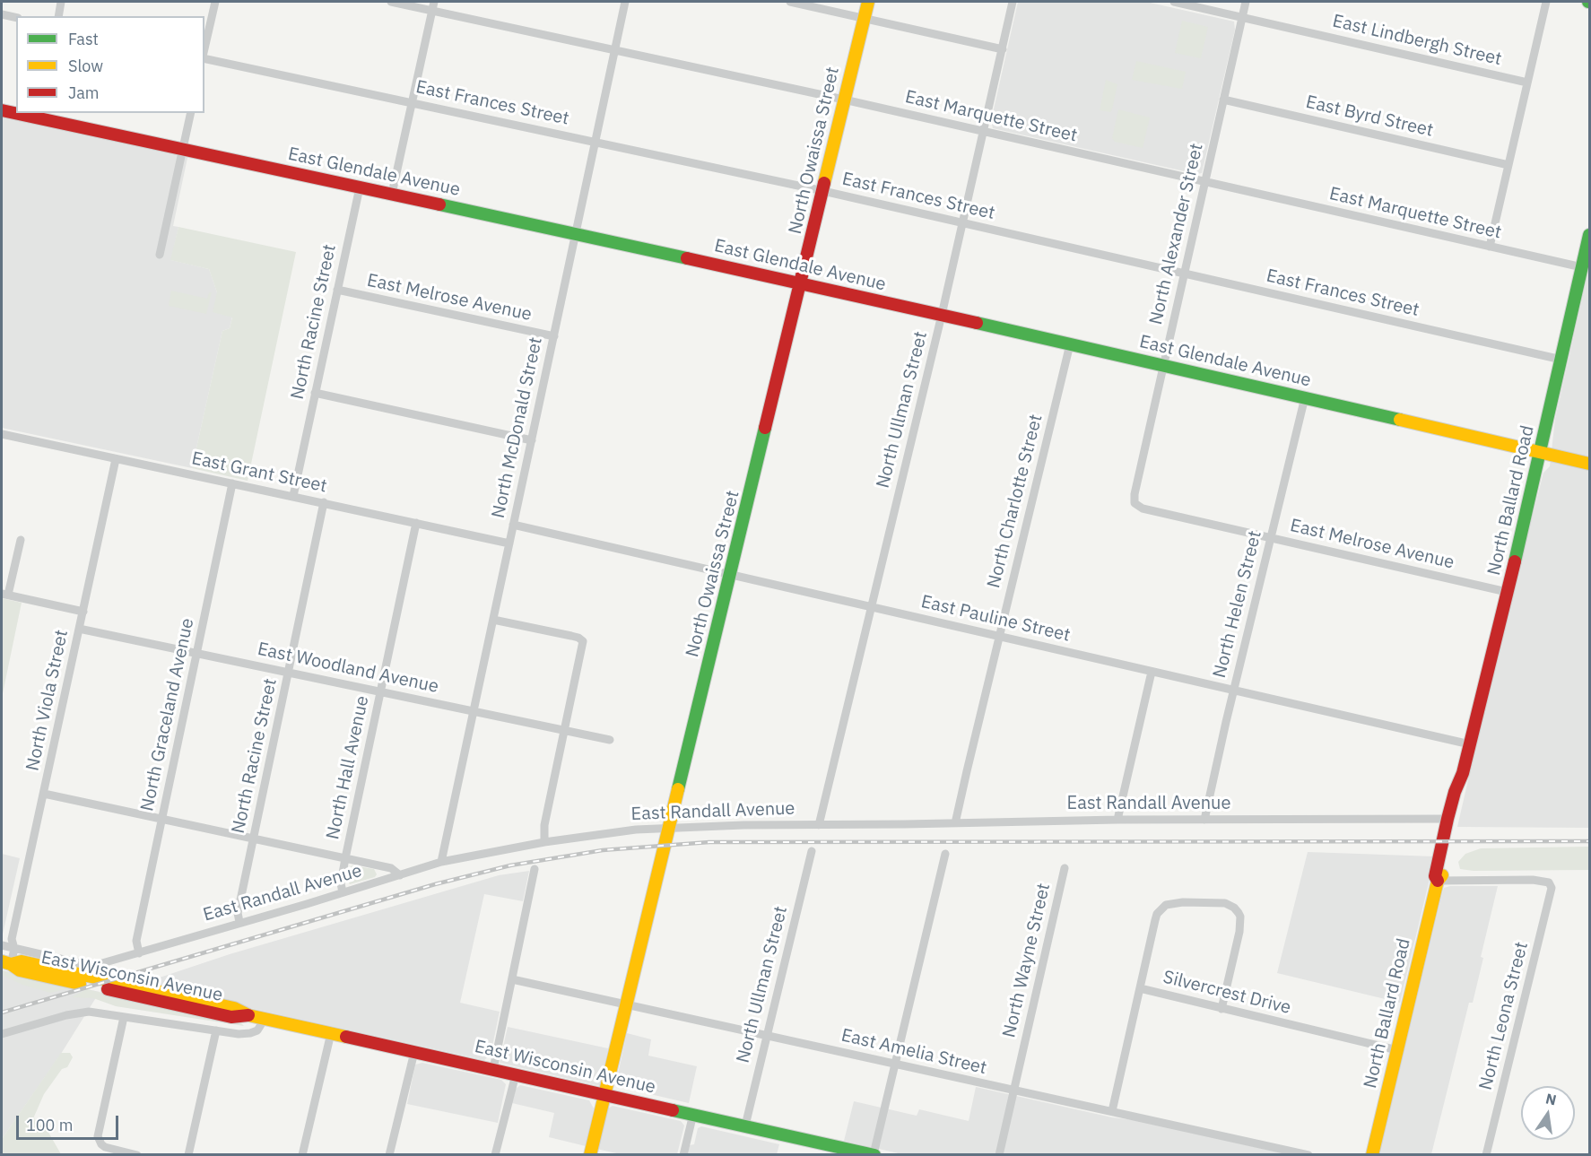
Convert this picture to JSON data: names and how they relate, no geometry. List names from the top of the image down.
{
  "streets": {
    "street": [
      "East Lindbergh Street",
      "East Frances Street",
      "East Marquette Street",
      "East Byrd Street",
      "North Owaissa Street",
      "East Glendale Avenue",
      "North Alexander Street",
      "East Melrose Avenue",
      "North Racine Street",
      "North Ullman Street",
      "North McDonald Street",
      "East Grant Street",
      "North Ballard Road",
      "North Charlotte Street",
      "North Helen Street",
      "East Pauline Street",
      "East Woodland Avenue",
      "North Viola Street",
      "North Graceland Avenue",
      "North Hall Avenue",
      "East Randall Avenue",
      "North Wayne Street",
      "East Wisconsin Avenue",
      "Silvercrest Drive",
      "North Leona Street",
      "East Amelia Street"
    ]
  },
  "crossings": [
    ["East Lindbergh Street", "North Alexander Street"],
    ["East Frances Street", "North Owaissa Street"],
    ["East Frances Street", "North Alexander Street"],
    ["East Frances Street", "North Ullman Street"],
    ["East Frances Street", "North McDonald Street"],
    ["East Frances Street", "North Ballard Road"],
    ["East Marquette Street", "North Owaissa Street"],
    ["East Marquette Street", "North Alexander Street"],
    ["East Marquette Street", "North Ullman Street"],
    ["East Marquette Street", "North McDonald Street"],
    ["East Marquette Street", "North Ballard Road"],
    ["East Byrd Street", "North Alexander Street"],
    ["North Owaissa Street", "East Glendale Avenue"],
    ["North Owaissa Street", "East Pauline Street"],
    ["North Owaissa Street", "East Randall Avenue"],
    ["North Owaissa Street", "East Wisconsin Avenue"],
    ["North Owaissa Street", "East Amelia Street"],
    ["East Glendale Avenue", "North Alexander Street"],
    ["East Glendale Avenue", "North Racine Street"],
    ["East Glendale Avenue", "North Ullman Street"],
    ["East Glendale Avenue", "North McDonald Street"],
    ["East Glendale Avenue", "North Ballard Road"],
    ["East Glendale Avenue", "North Charlotte Street"],
    ["East Glendale Avenue", "North Helen Street"],
    ["North Alexander Street", "East Melrose Avenue"],
    ["East Melrose Avenue", "North Racine Street"],
    ["East Melrose Avenue", "North McDonald Street"],
    ["East Melrose Avenue", "North Ballard Road"],
    ["East Melrose Avenue", "North Helen Street"],
    ["North Racine Street", "East Grant Street"],
    ["North Racine Street", "East Woodland Avenue"],
    ["North Racine Street", "East Randall Avenue"],
    ["North Ullman Street", "East Pauline Street"],
    ["North Ullman Street", "East Randall Avenue"],
    ["North Ullman Street", "East Wisconsin Avenue"],
    ["North Ullman Street", "East Amelia Street"],
    ["North McDonald Street", "East Grant Street"],
    ["North McDonald Street", "East Pauline Street"],
    ["North McDonald Street", "East Woodland Avenue"],
    ["North McDonald Street", "East Randall Avenue"],
    ["East Grant Street", "North Viola Street"],
    ["East Grant Street", "North Graceland Avenue"],
    ["East Grant Street", "North Hall Avenue"],
    ["North Ballard Road", "East Pauline Street"],
    ["North Ballard Road", "East Randall Avenue"],
    ["North Ballard Road", "Silvercrest Drive"],
    ["North Ballard Road", "North Leona Street"],
    ["North Charlotte Street", "East Pauline Street"],
    ["North Charlotte Street", "East Randall Avenue"],
    ["North Helen Street", "East Pauline Street"],
    ["North Helen Street", "East Randall Avenue"],
    ["East Woodland Avenue", "North Viola Street"],
    ["East Woodland Avenue", "North Graceland Avenue"],
    ["East Woodland Avenue", "North Hall Avenue"],
    ["North Viola Street", "East Randall Avenue"],
    ["North Graceland Avenue", "East Randall Avenue"],
    ["North Hall Avenue", "East Randall Avenue"],
    ["North Wayne Street", "East Amelia Street"],
    ["Silvercrest Drive", "East Amelia Street"]
  ],
  "legend": ["Fast", "Slow", "Jam"],
  "scale_bar": "100 m",
  "north": "top"
}
